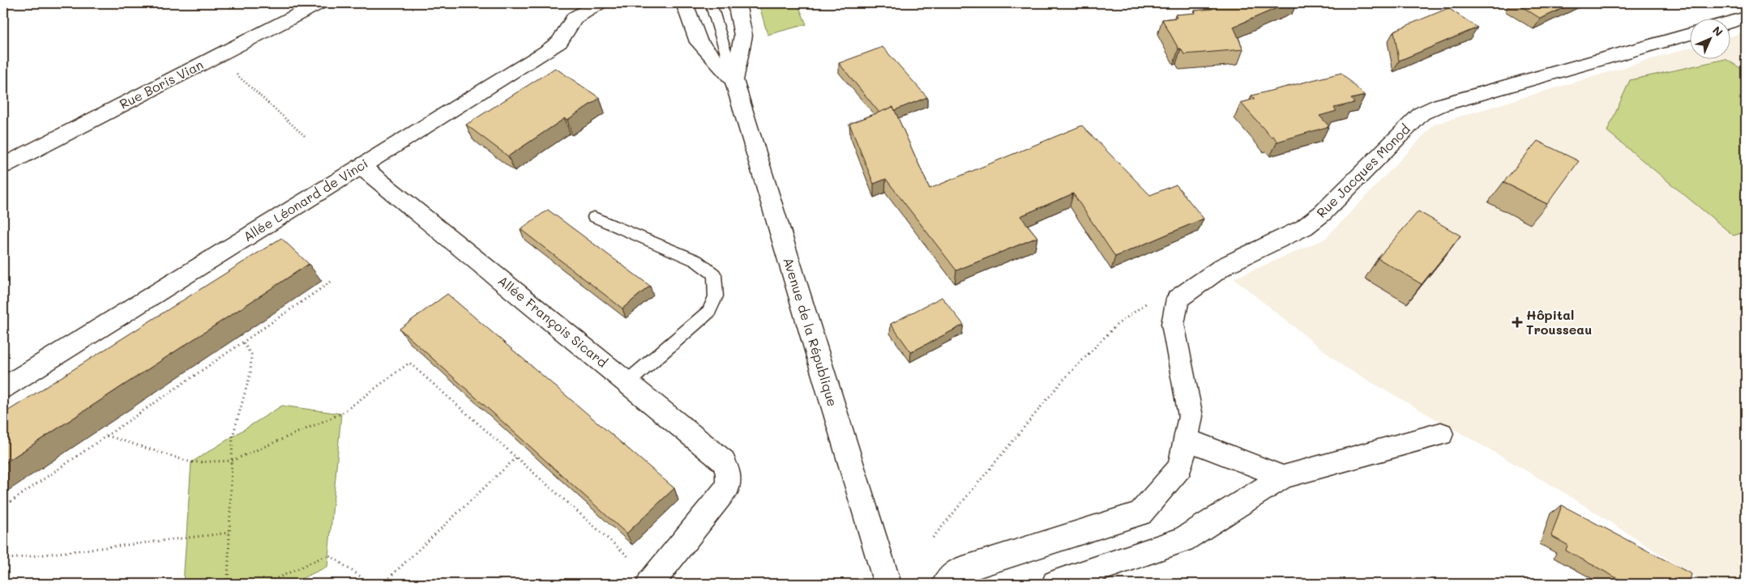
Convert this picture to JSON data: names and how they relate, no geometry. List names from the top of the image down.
{
  "streets": {
    "street": [
      "Rue Boris Vian",
      "Rue Jacques Monod",
      "Allée Léonard de Vinci",
      "Allée François Sicard",
      "Avenue de la République"
    ]
  },
  "crossings": [
    ["Allée Léonard de Vinci", "Allée François Sicard"]
  ],
  "places": {
    "health": ["Hôpital Trousseau"]
  },
  "north": "top right"
}
